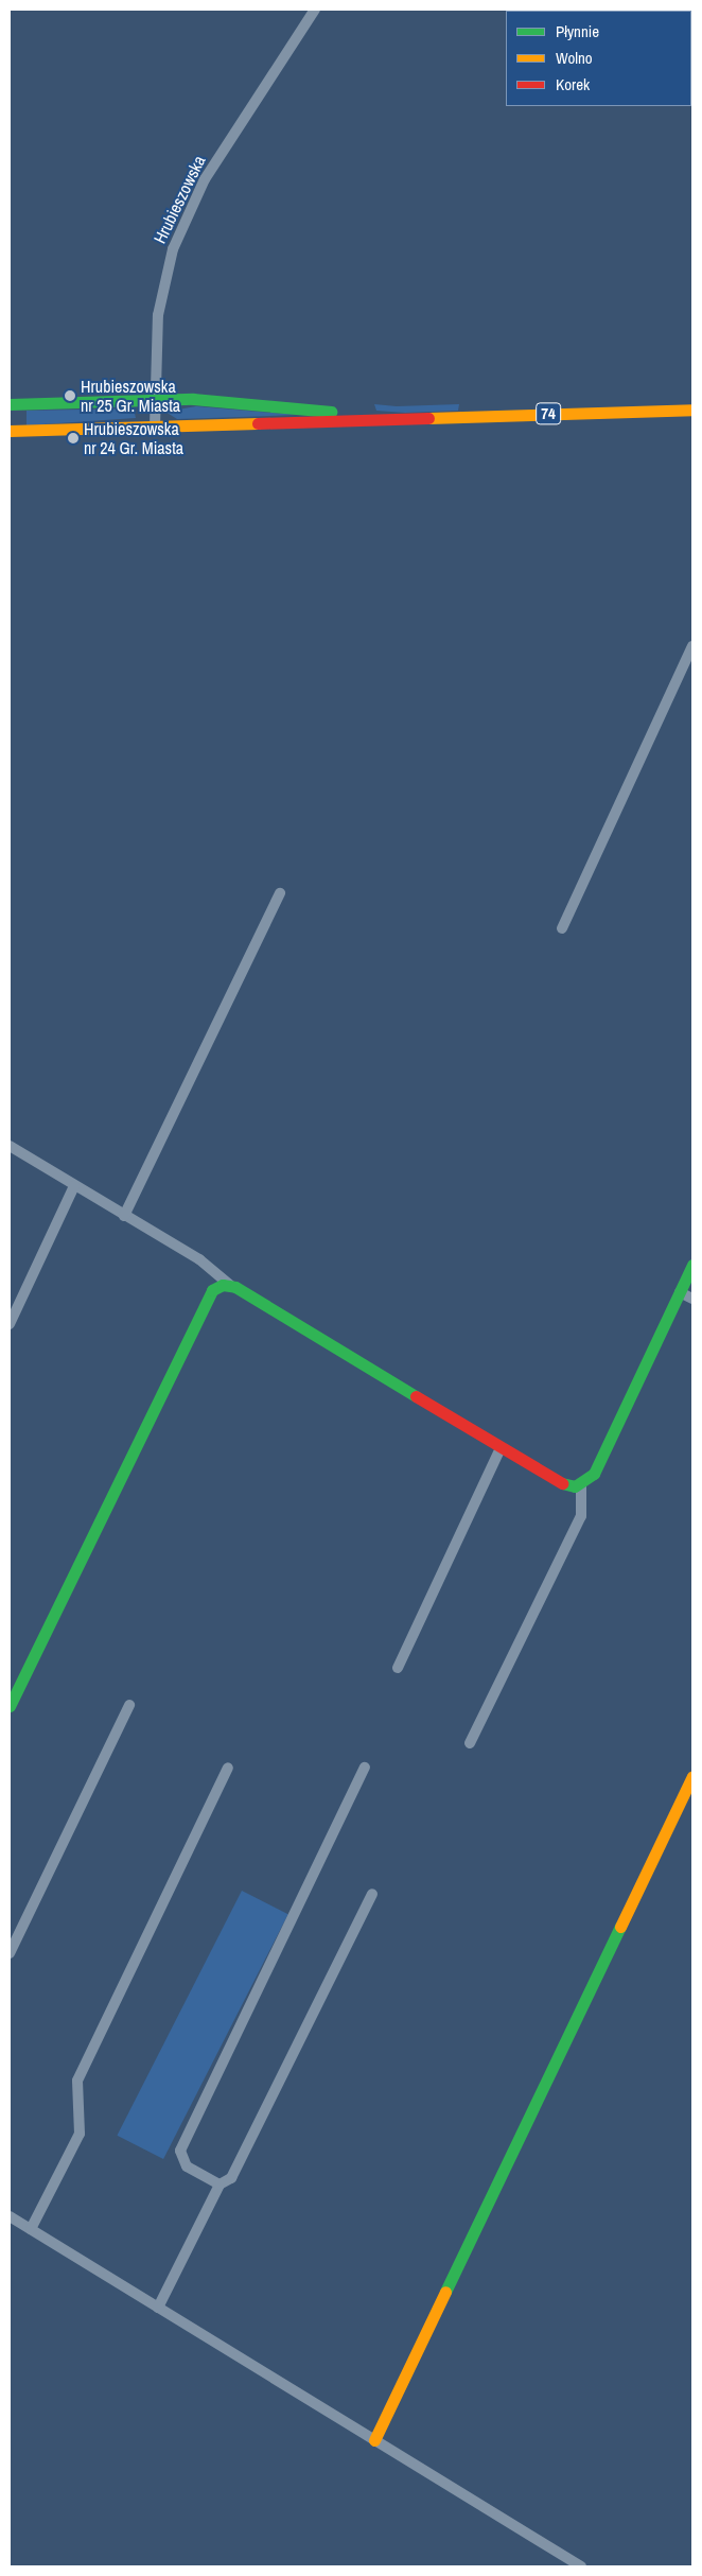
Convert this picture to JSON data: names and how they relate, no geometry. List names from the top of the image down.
{
  "streets": {
    "street": ["Hrubieszowska", "74"]
  },
  "crossings": [
    ["Hrubieszowska", "74"]
  ],
  "places": ["Hrubieszowska nr 25 Gr. Miasta", "Hrubieszowska nr 24 Gr. Miasta"],
  "legend": ["Płynnie", "Wolno", "Korek"]
}
